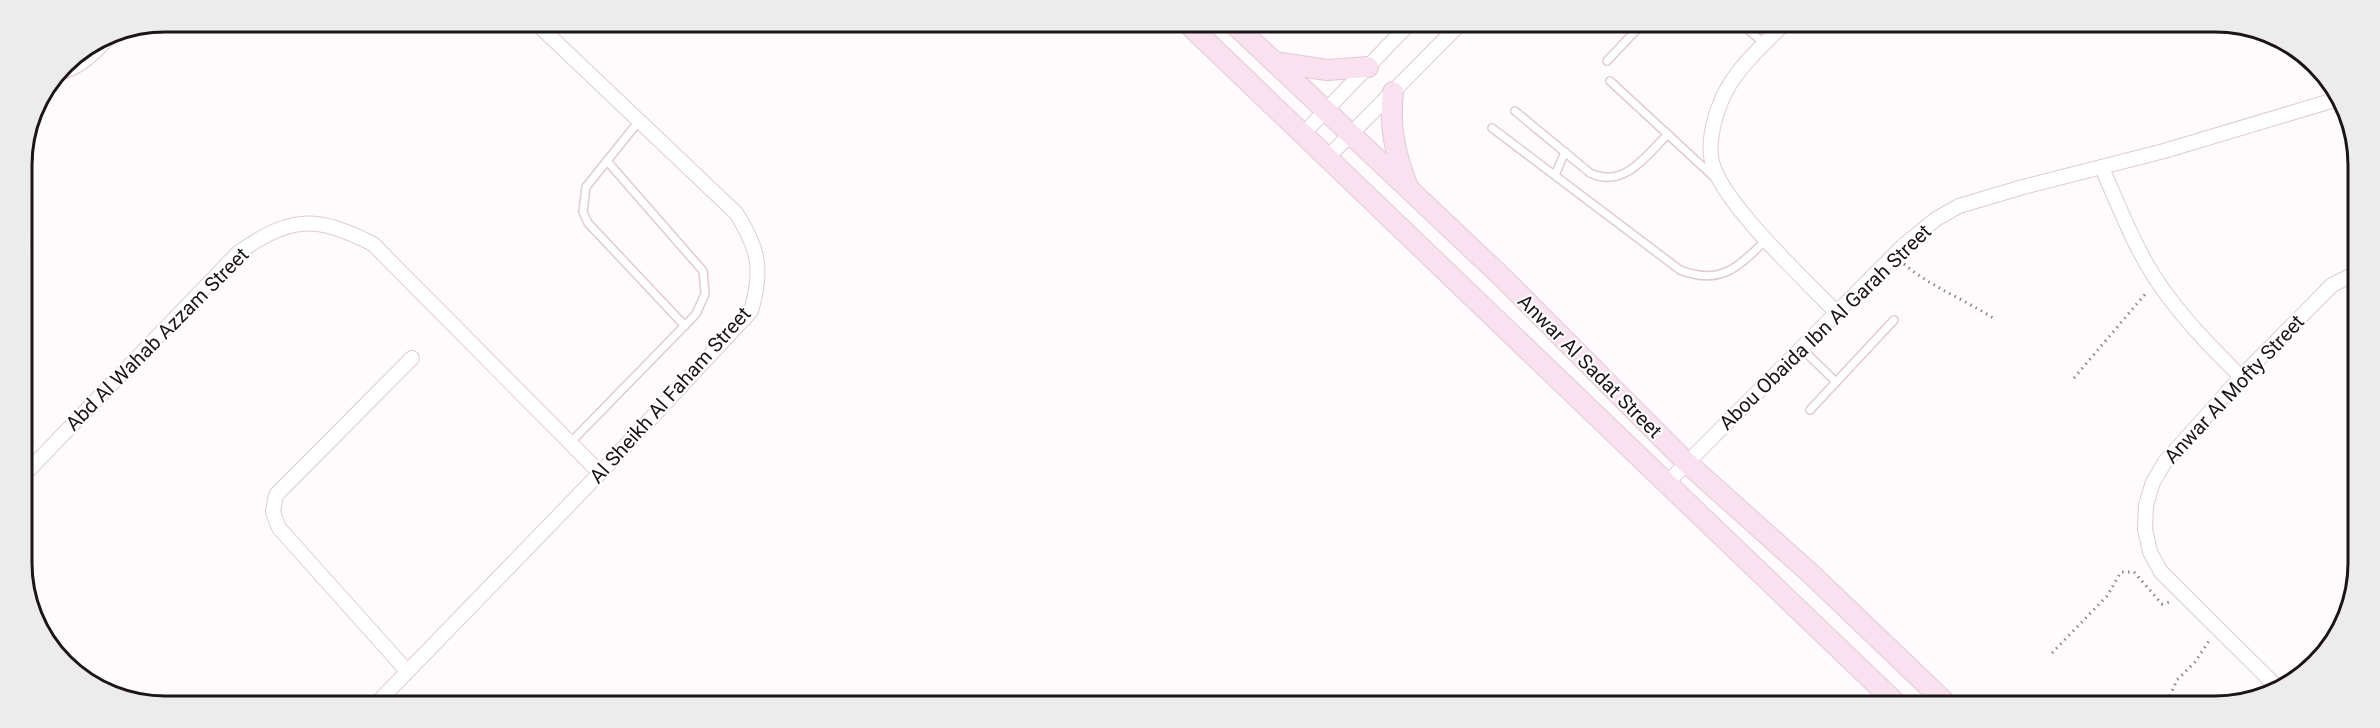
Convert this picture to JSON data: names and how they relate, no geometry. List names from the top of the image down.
{
  "streets": {
    "street": [
      "Abou Obaida Ibn Al Garah Street",
      "Abd Al Wahab Azzam Street",
      "Anwar Al Sadat Street",
      "Anwar Al Mofty Street",
      "Al Sheikh Al Faham Street"
    ]
  },
  "crossings": [
    ["Abou Obaida Ibn Al Garah Street", "Anwar Al Sadat Street"],
    ["Abd Al Wahab Azzam Street", "Al Sheikh Al Faham Street"]
  ]
}
